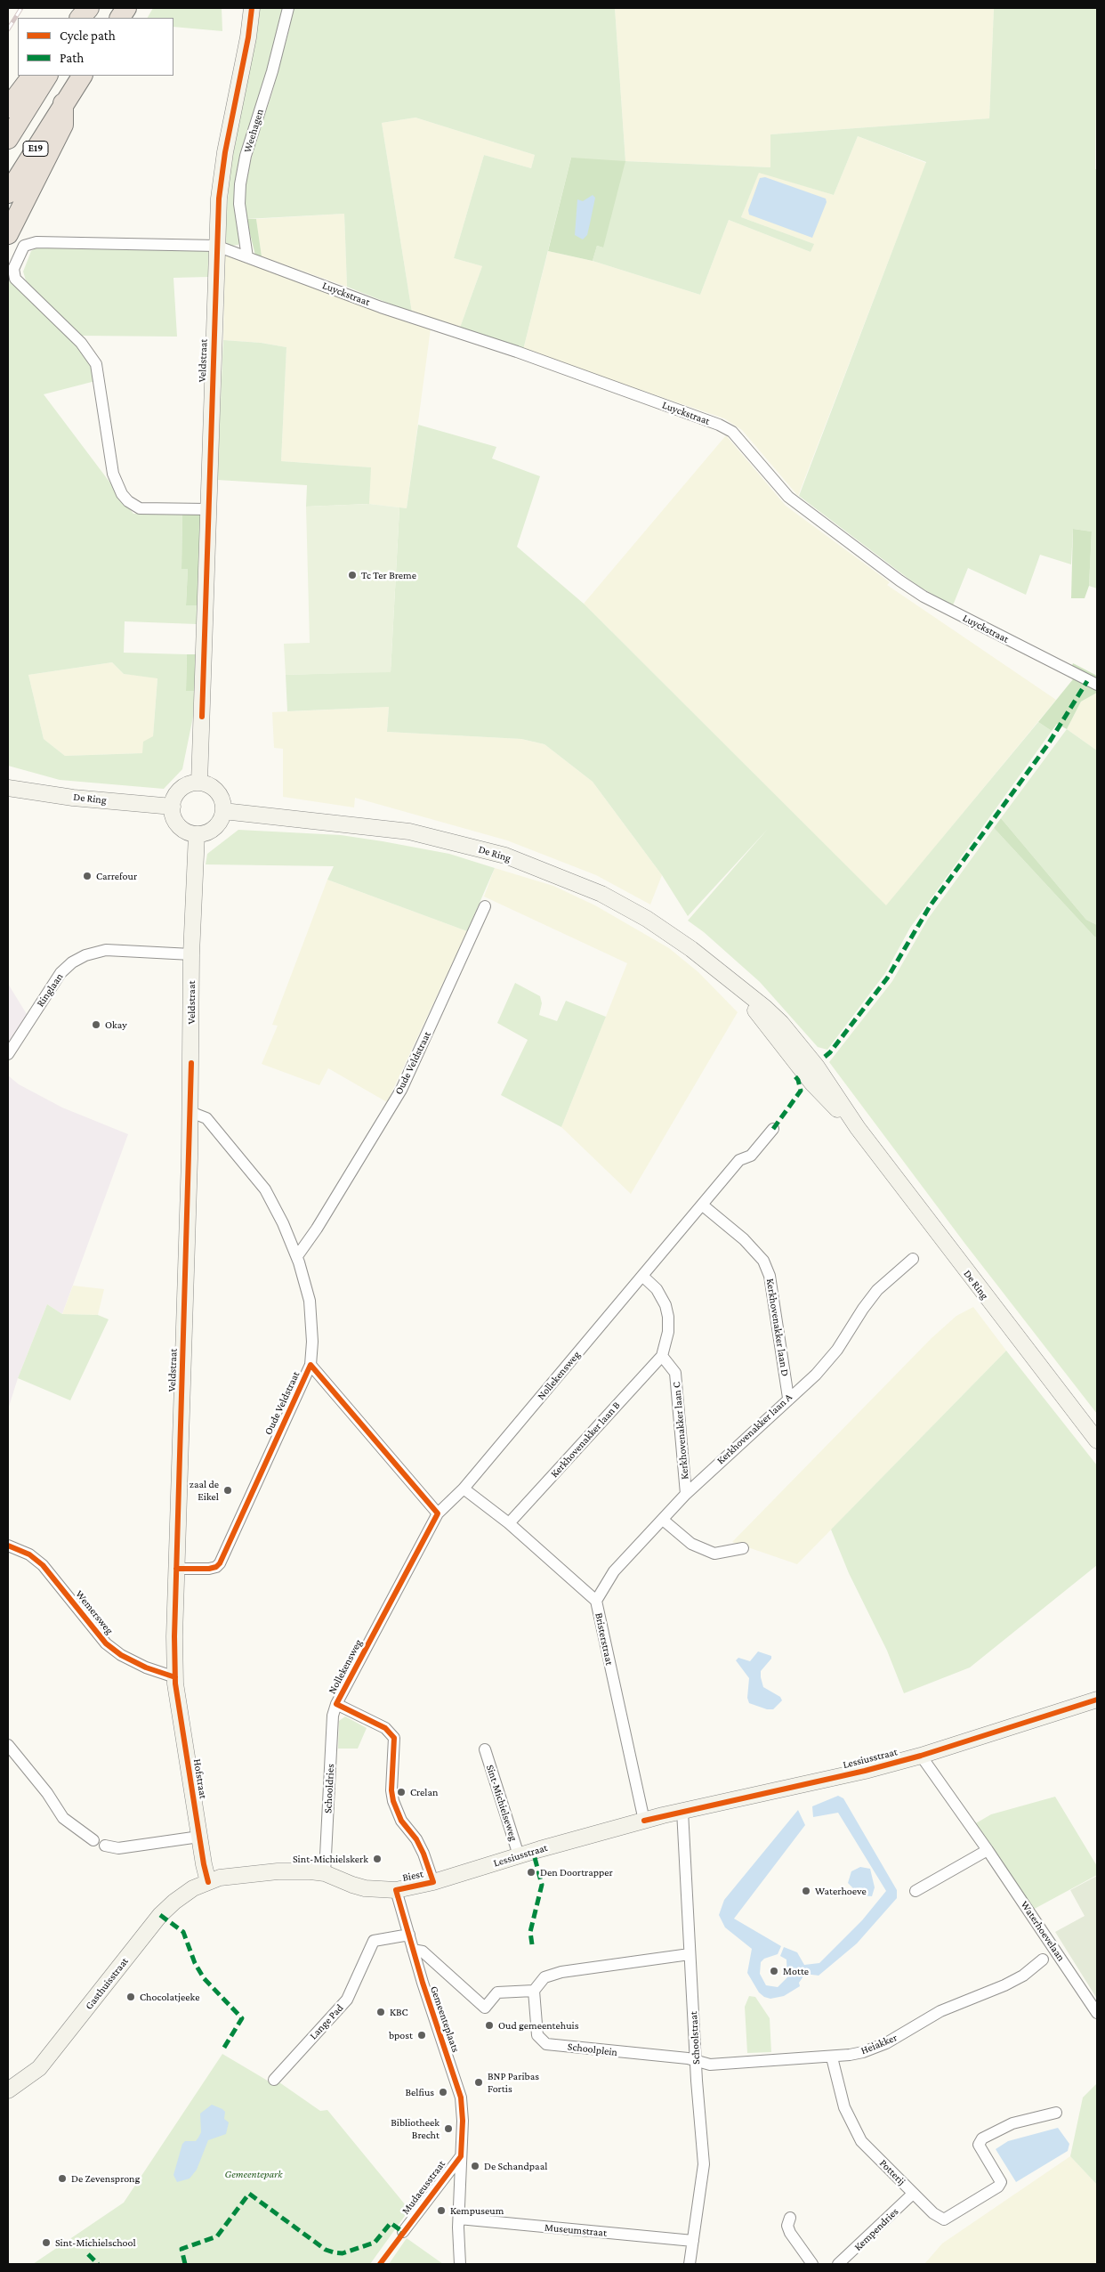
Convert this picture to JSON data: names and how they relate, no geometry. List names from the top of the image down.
{
  "streets": {
    "highway": ["E19"],
    "main road": [
      "Veldstraat",
      "De Ring",
      "Lessiusstraat",
      "Hofstraat",
      "Biest",
      "Gasthuisstraat"
    ],
    "street": [
      "Weehagen",
      "Luyckstraat",
      "Ringlaan",
      "Oude Veldstraat",
      "Kerkhovenakker laan D",
      "Nollekensweg",
      "Kerkhovenakker laan A",
      "Kerkhovenakker laan C",
      "Kerkhovenakker laan B",
      "Wemersweg",
      "Bristerstraat",
      "Schooldries",
      "Sint-Michielseweg",
      "Waterhoevelaan",
      "Gemeenteplaats",
      "Lange Pad",
      "Schoolstraat",
      "Heiakker",
      "Schoolplein",
      "Potterij",
      "Mudaeusstraat",
      "Kempendries",
      "Museumstraat"
    ]
  },
  "crossings": [
    ["Weehagen", "Luyckstraat"],
    ["Luyckstraat", "Veldstraat"],
    ["Veldstraat", "De Ring"],
    ["Veldstraat", "Ringlaan"],
    ["Veldstraat", "Oude Veldstraat"],
    ["Veldstraat", "Wemersweg"],
    ["Veldstraat", "Hofstraat"],
    ["Oude Veldstraat", "Nollekensweg"],
    ["Kerkhovenakker laan D", "Nollekensweg"],
    ["Kerkhovenakker laan D", "Kerkhovenakker laan A"],
    ["Nollekensweg", "Bristerstraat"],
    ["Nollekensweg", "Lessiusstraat"],
    ["Nollekensweg", "Schooldries"],
    ["Nollekensweg", "Biest"],
    ["Kerkhovenakker laan A", "Kerkhovenakker laan C"],
    ["Kerkhovenakker laan A", "Bristerstraat"],
    ["Kerkhovenakker laan C", "Kerkhovenakker laan B"],
    ["Kerkhovenakker laan B", "Bristerstraat"],
    ["Wemersweg", "Hofstraat"],
    ["Bristerstraat", "Lessiusstraat"],
    ["Lessiusstraat", "Sint-Michielseweg"],
    ["Lessiusstraat", "Biest"],
    ["Lessiusstraat", "Waterhoevelaan"],
    ["Lessiusstraat", "Schoolstraat"],
    ["Hofstraat", "Biest"],
    ["Hofstraat", "Gasthuisstraat"],
    ["Schooldries", "Biest"],
    ["Biest", "Gasthuisstraat"],
    ["Biest", "Gemeenteplaats"],
    ["Gemeenteplaats", "Lange Pad"],
    ["Gemeenteplaats", "Schoolplein"],
    ["Gemeenteplaats", "Mudaeusstraat"],
    ["Gemeenteplaats", "Museumstraat"],
    ["Schoolstraat", "Heiakker"],
    ["Schoolstraat", "Schoolplein"],
    ["Schoolstraat", "Museumstraat"],
    ["Heiakker", "Schoolplein"],
    ["Heiakker", "Potterij"],
    ["Potterij", "Kempendries"]
  ],
  "parks": ["Gemeentepark"],
  "places": [
    "Tc Ter Breme",
    "Carrefour",
    "Okay",
    "zaal de Eikel",
    "Crelan",
    "Sint-Michielskerk",
    "Den Doortrapper",
    "Waterhoeve",
    "Motte",
    "Chocolatjeeke",
    "KBC",
    "Oud gemeentehuis",
    "bpost",
    "BNP Paribas Fortis",
    "Belfius",
    "Bibliotheek Brecht",
    "De Schandpaal",
    "De Zevensprong",
    "Kempuseum",
    "Sint-Michielschool"
  ],
  "legend": ["Cycle path", "Path"]
}
